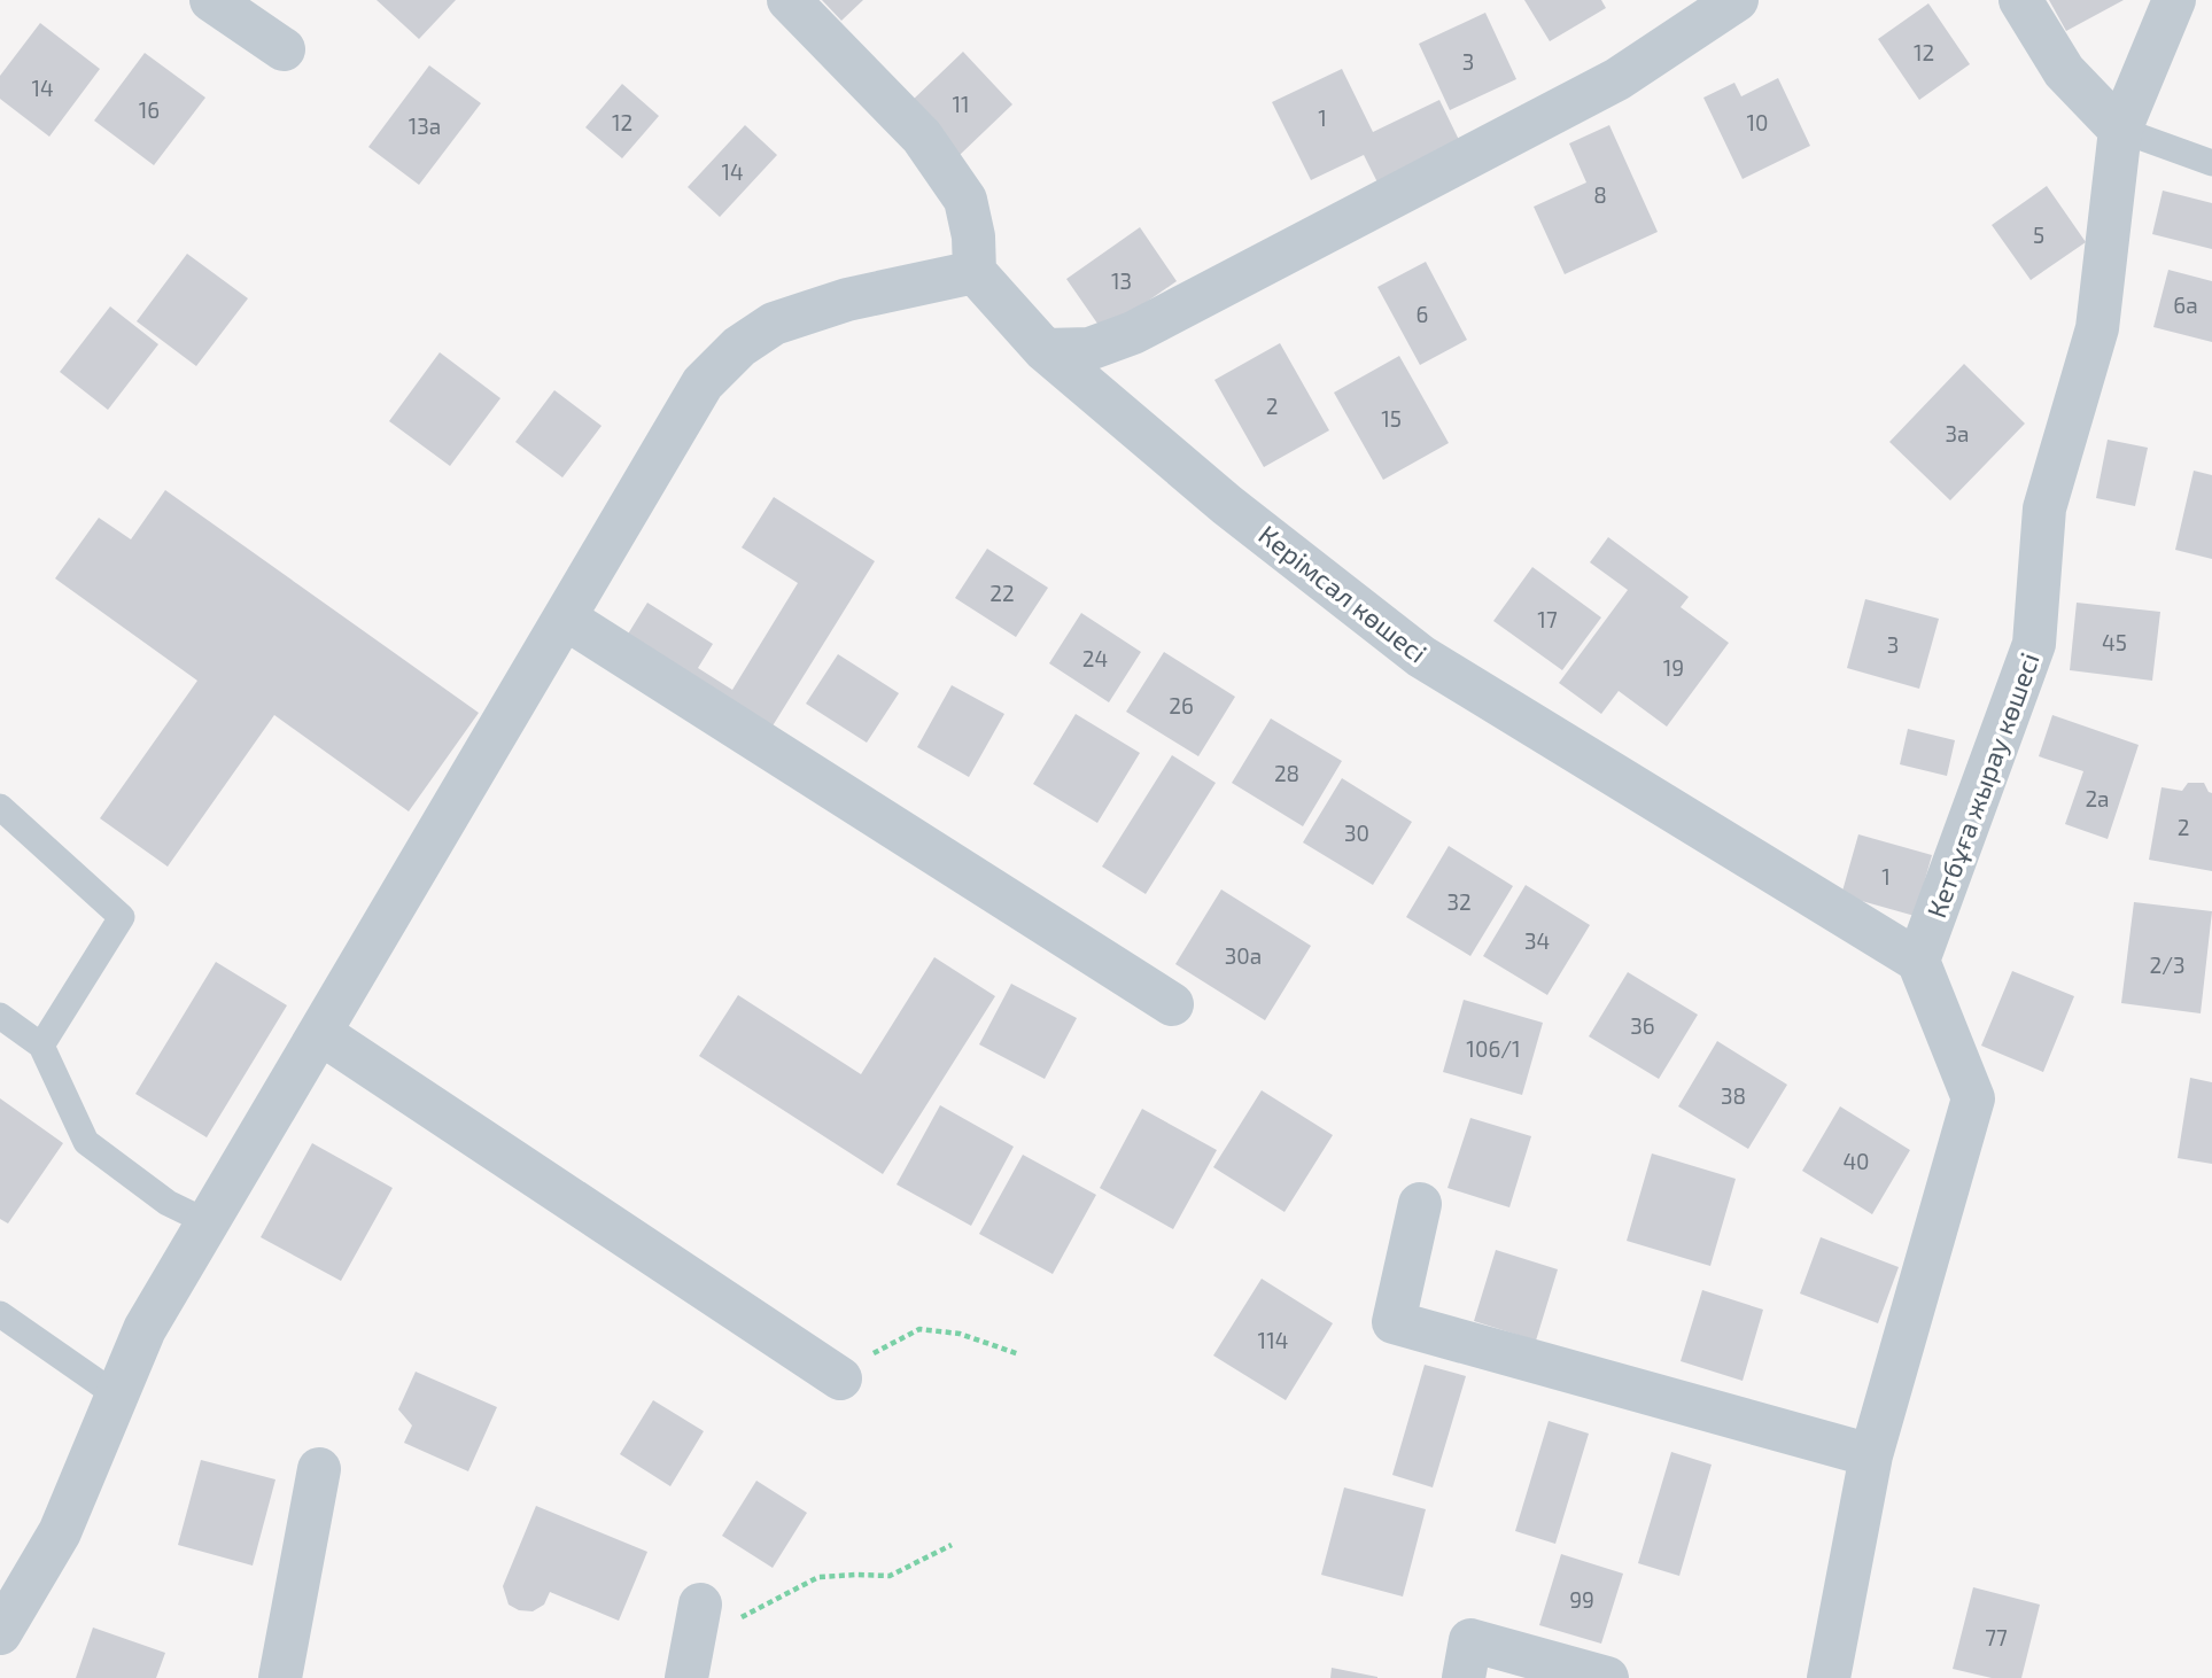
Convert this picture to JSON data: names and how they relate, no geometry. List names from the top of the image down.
{
  "streets": {
    "street": ["Керімсал көшесі", "Кетбұға жырау көшесі"]
  },
  "crossings": [
    ["Керімсал көшесі", "Кетбұға жырау көшесі"]
  ],
  "house_numbers": [
    "12",
    "3",
    "14",
    "11",
    "16",
    "1",
    "12",
    "10",
    "13а",
    "14",
    "8",
    "5",
    "13",
    "6а",
    "6",
    "2",
    "15",
    "3а",
    "22",
    "17",
    "45",
    "3",
    "24",
    "19",
    "26",
    "28",
    "2а",
    "2",
    "30",
    "1",
    "32",
    "34",
    "30а",
    "2/3",
    "36",
    "106/1",
    "38",
    "40",
    "114",
    "99",
    "77"
  ]
}
